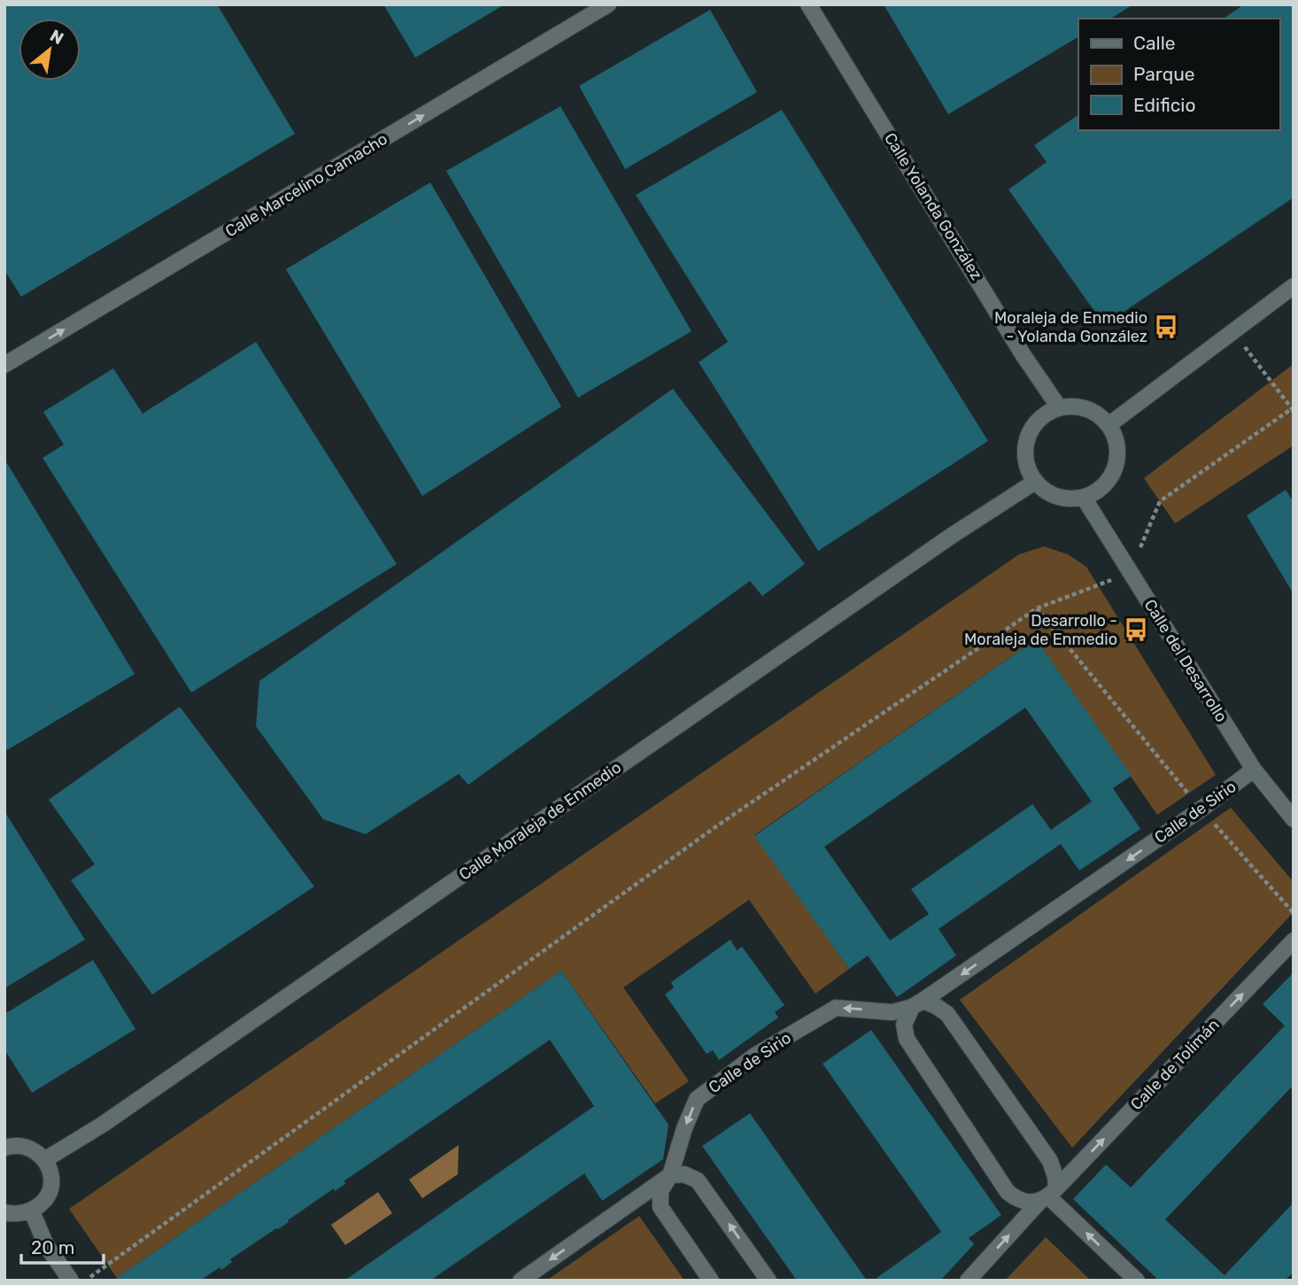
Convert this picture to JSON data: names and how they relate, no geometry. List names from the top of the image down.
{
  "streets": {
    "street": [
      "Calle Marcelino Camacho",
      "Calle Yolanda González",
      "Calle del Desarrollo",
      "Calle de Sirio",
      "Calle Moraleja de Enmedio",
      "Calle de Tolimán"
    ]
  },
  "crossings": [
    ["Calle Yolanda González", "Calle del Desarrollo"],
    ["Calle Yolanda González", "Calle Moraleja de Enmedio"],
    ["Calle del Desarrollo", "Calle de Sirio"],
    ["Calle del Desarrollo", "Calle Moraleja de Enmedio"]
  ],
  "one_way": ["Calle Marcelino Camacho", "Calle de Sirio", "Calle de Tolimán"],
  "places": {
    "bus stop": ["Moraleja de Enmedio - Yolanda González", "Desarrollo - Moraleja de Enmedio"]
  },
  "legend": ["Calle", "Parque", "Edificio"],
  "scale_bar": "20 m",
  "north": "top right"
}
